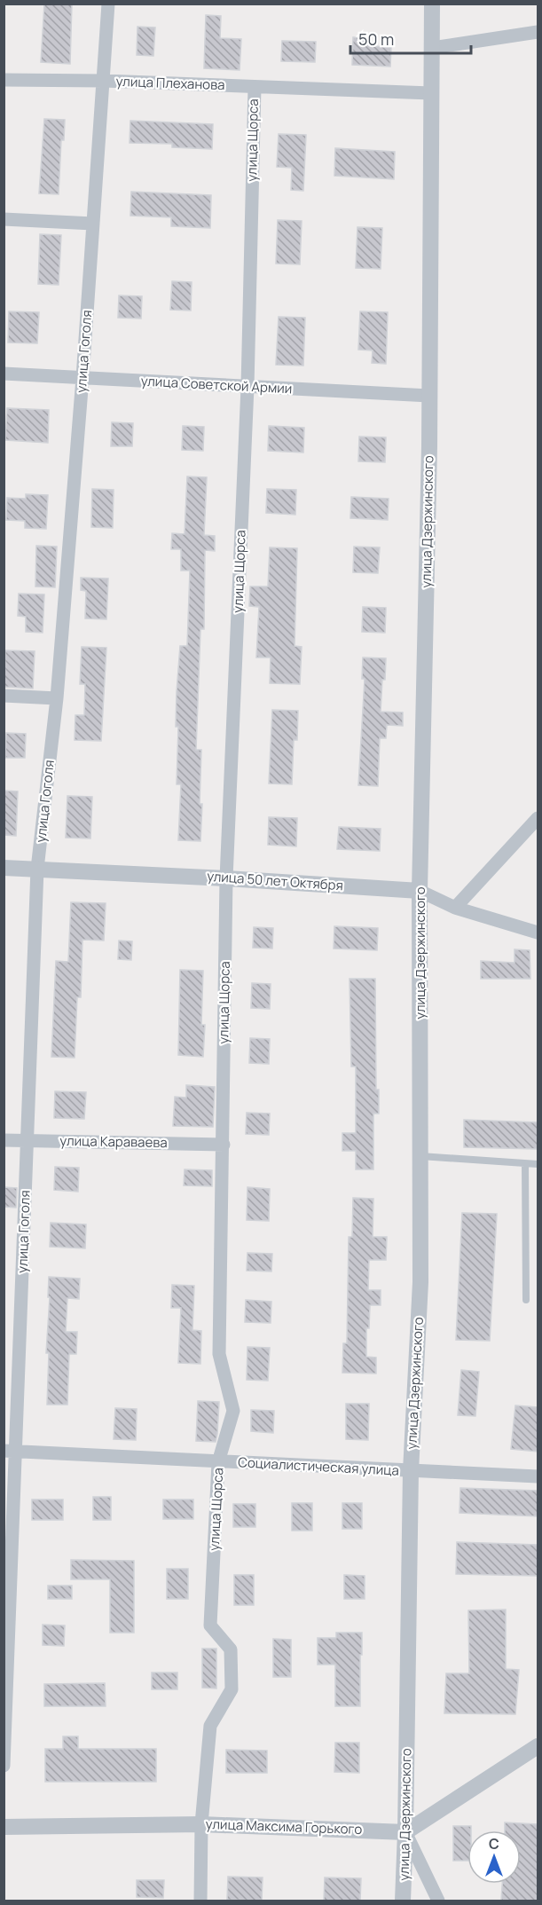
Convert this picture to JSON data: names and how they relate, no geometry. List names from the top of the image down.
{
  "streets": {
    "street": [
      "улица Плеханова",
      "улица Щорса",
      "улица Гоголя",
      "улица Советской Армии",
      "улица Дзержинского",
      "улица 50 лет Октября",
      "улица Караваева",
      "Социалистическая улица",
      "улица Максима Горького"
    ]
  },
  "crossings": [
    ["улица Плеханова", "улица Щорса"],
    ["улица Плеханова", "улица Гоголя"],
    ["улица Плеханова", "улица Дзержинского"],
    ["улица Щорса", "улица Советской Армии"],
    ["улица Щорса", "улица 50 лет Октября"],
    ["улица Щорса", "улица Караваева"],
    ["улица Щорса", "Социалистическая улица"],
    ["улица Щорса", "улица Максима Горького"],
    ["улица Гоголя", "улица Советской Армии"],
    ["улица Гоголя", "улица 50 лет Октября"],
    ["улица Гоголя", "улица Караваева"],
    ["улица Гоголя", "Социалистическая улица"],
    ["улица Советской Армии", "улица Дзержинского"],
    ["улица Дзержинского", "улица 50 лет Октября"],
    ["улица Дзержинского", "Социалистическая улица"],
    ["улица Дзержинского", "улица Максима Горького"]
  ],
  "scale_bar": "50 m",
  "north": "top"
}
